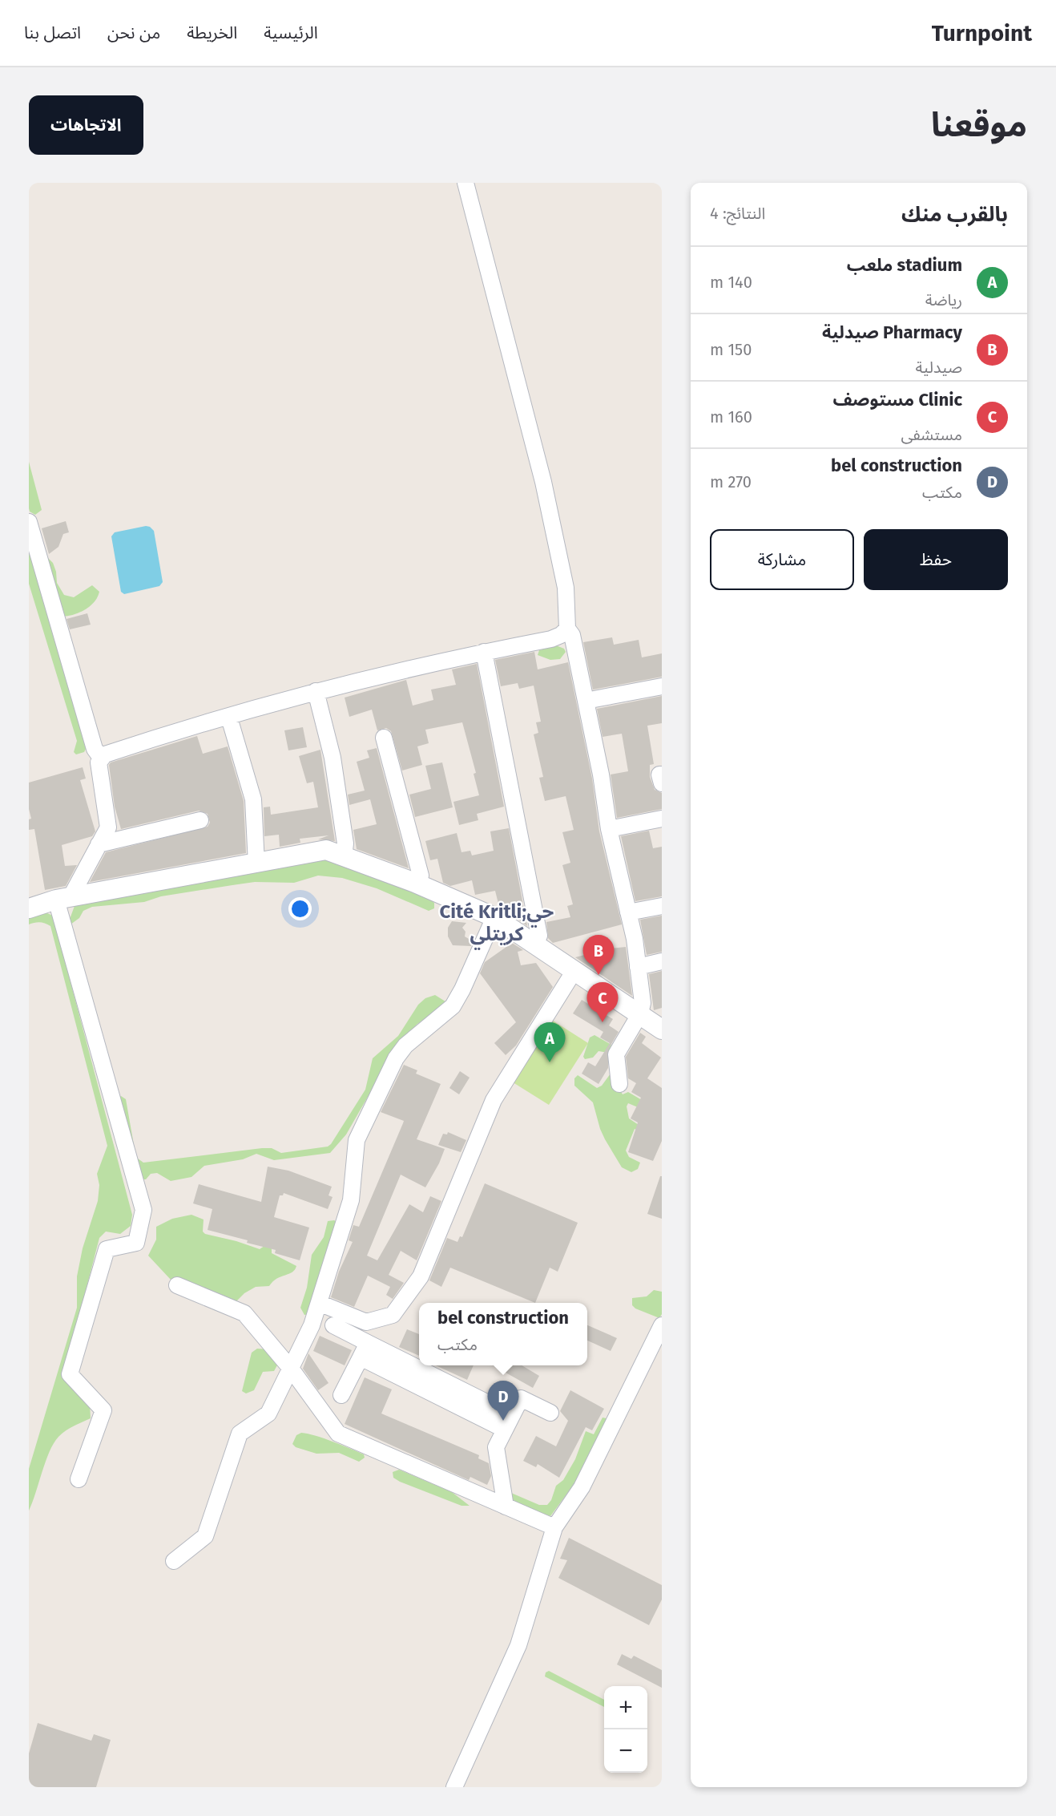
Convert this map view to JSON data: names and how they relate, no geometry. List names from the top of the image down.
{
  "districts": ["Cité Kritli;حي كريتلي"],
  "page": {
    "header": "Turnpoint",
    "nav": [
      "الرئيسية",
      "الخريطة",
      "من نحن",
      "اتصل بنا"
    ],
    "title": "موقعنا",
    "buttons": [
      "الاتجاهات",
      ["حفظ", "مشاركة"]
    ],
    "heading": ["بالقرب منك", "النتائج: 4"],
    "list": [
      {
        "mark": "A",
        "name": "stadium ملعب",
        "note": "رياضة",
        "value": "140 m"
      },
      {
        "mark": "B",
        "name": "Pharmacy صيدلية",
        "note": "صيدلية",
        "value": "150 m"
      },
      {
        "mark": "C",
        "name": "Clinic مستوصف",
        "note": "مستشفى",
        "value": "160 m"
      },
      {
        "mark": "D",
        "name": "bel construction",
        "note": "مكتب",
        "value": "270 m"
      }
    ],
    "pins": [
      "B",
      "C",
      "A",
      "D"
    ],
    "popup": ["bel construction", "مكتب"],
    "map_buttons": ["+", "−"]
  }
}
